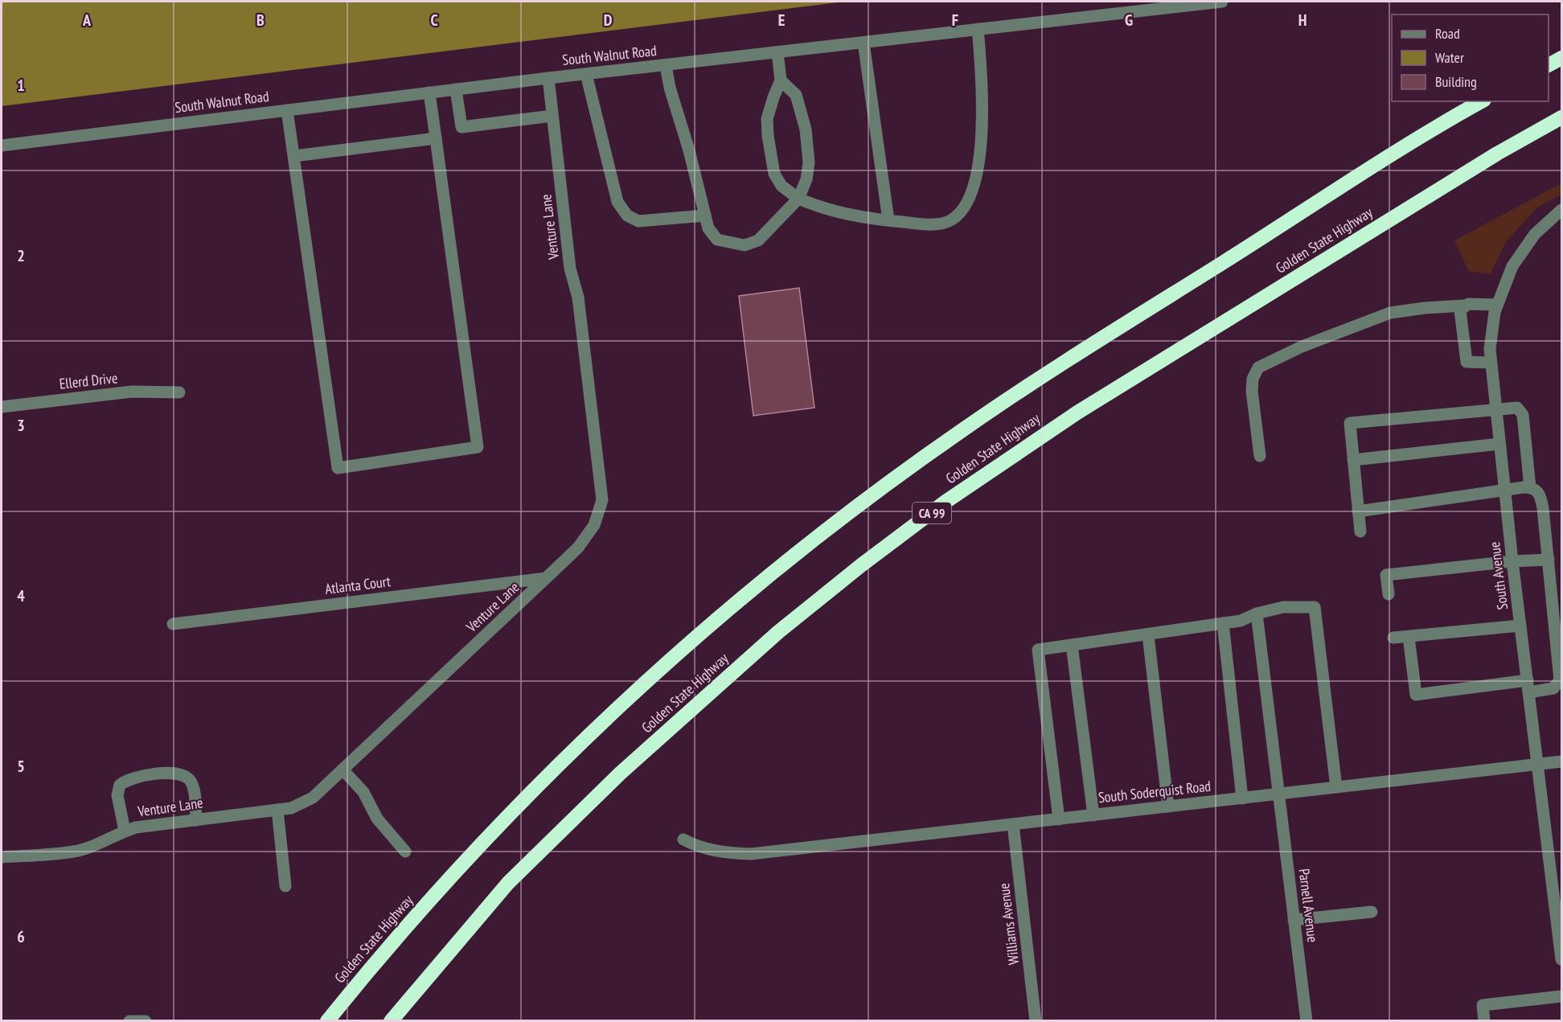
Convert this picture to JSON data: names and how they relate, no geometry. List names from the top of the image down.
{
  "streets": {
    "highway": ["Golden State Highway", "CA 99"],
    "street": [
      "South Walnut Road",
      "Venture Lane",
      "Ellerd Drive",
      "South Avenue",
      "Atlanta Court",
      "South Soderquist Road",
      "Parnell Avenue",
      "Williams Avenue"
    ]
  },
  "crossings": [
    ["South Walnut Road", "Venture Lane"],
    ["Venture Lane", "Atlanta Court"],
    ["South Avenue", "South Soderquist Road"],
    ["South Soderquist Road", "Parnell Avenue"],
    ["South Soderquist Road", "Williams Avenue"]
  ],
  "legend": ["Road", "Water", "Building"],
  "grid": {
    "columns": [
      "A",
      "B",
      "C",
      "D",
      "E",
      "F",
      "G",
      "H"
    ],
    "rows": [
      "1",
      "2",
      "3",
      "4",
      "5",
      "6"
    ]
  }
}
